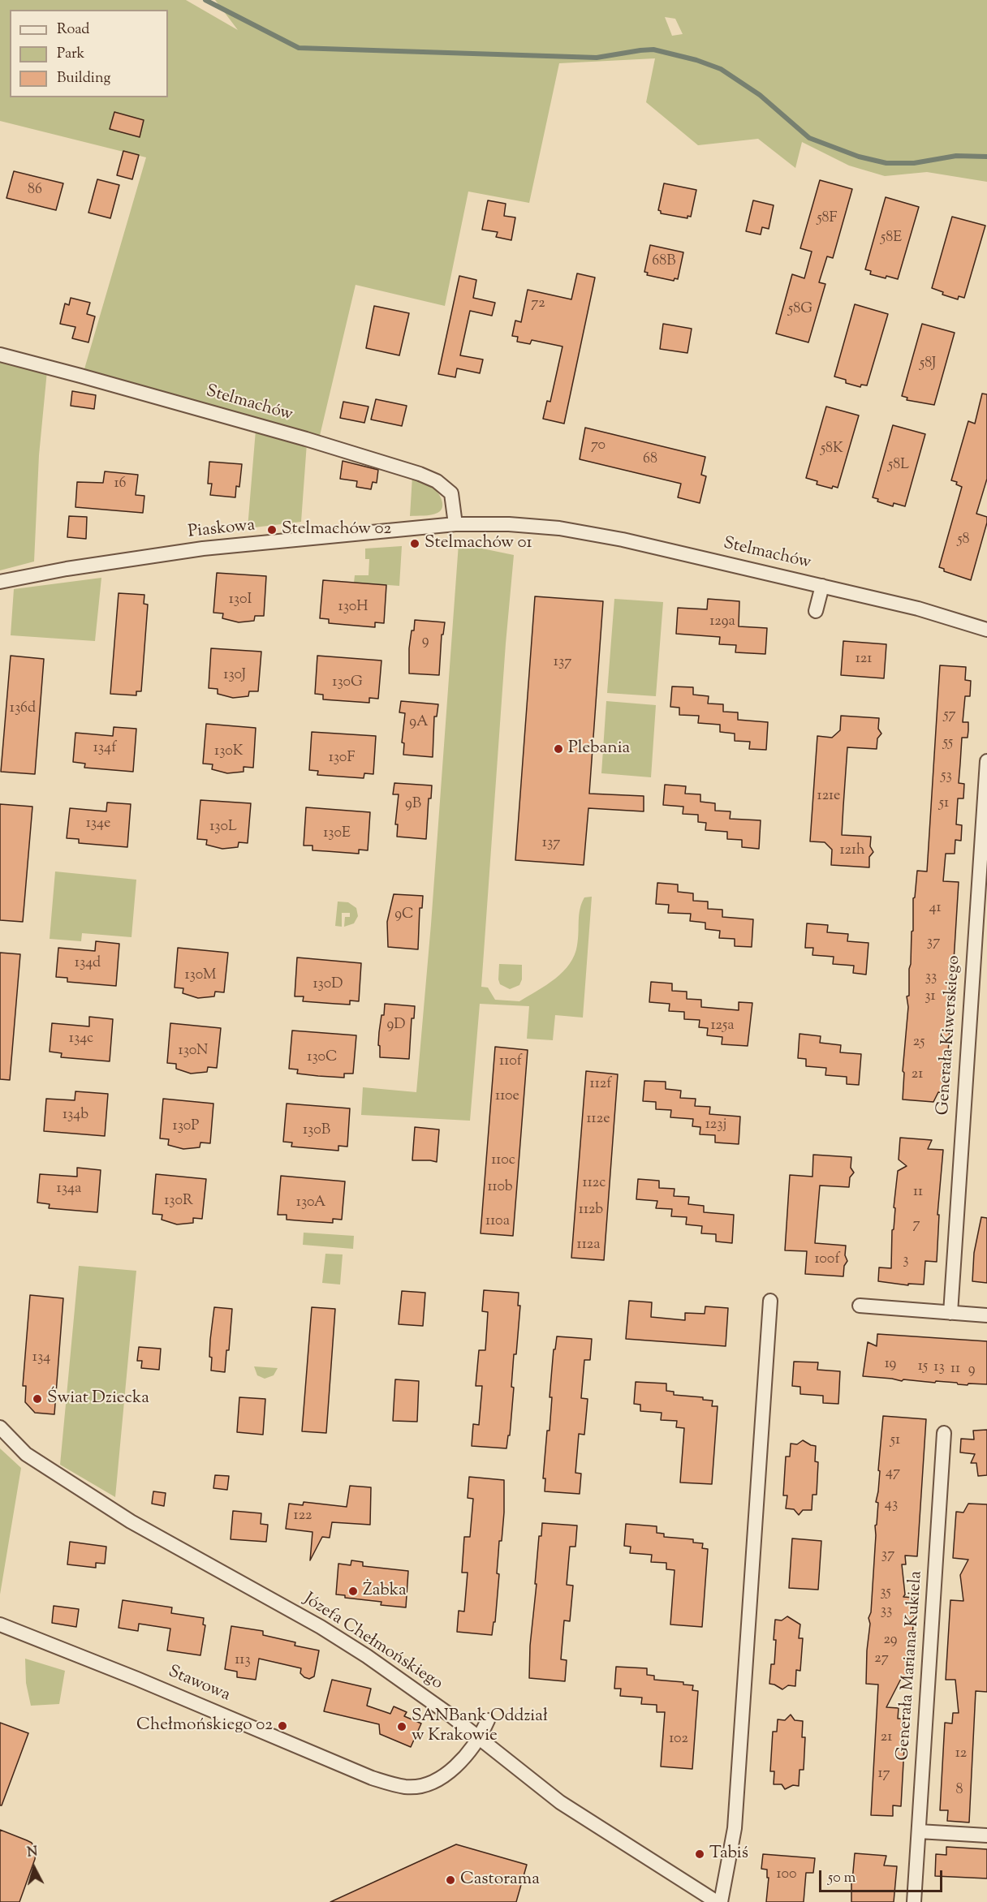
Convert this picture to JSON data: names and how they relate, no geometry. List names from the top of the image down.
{
  "streets": {
    "street": [
      "Stelmachów",
      "Piaskowa",
      "Generała Kiwerskiego",
      "Józefa Chełmońskiego",
      "Generała Mariana Kukiela",
      "Stawowa"
    ]
  },
  "crossings": [
    ["Stelmachów", "Piaskowa"],
    ["Józefa Chełmońskiego", "Stawowa"]
  ],
  "places": [
    "Stelmachów 02",
    "Stelmachów 01",
    "Plebania",
    "Świat Dziecka",
    "Żabka",
    "Chełmońskiego 02",
    "SANBank Oddział w Krakowie",
    "Tabiś",
    "Castorama"
  ],
  "house_numbers": [
    "86",
    "58F",
    "58E",
    "68B",
    "72",
    "58G",
    "58J",
    "70",
    "58K",
    "68",
    "58L",
    "16",
    "58",
    "130I",
    "130H",
    "129a",
    "9",
    "121",
    "137",
    "130J",
    "130G",
    "136d",
    "57",
    "9A",
    "55",
    "134f",
    "130K",
    "130F",
    "53",
    "121e",
    "51",
    "9B",
    "134e",
    "130L",
    "130E",
    "137",
    "121h",
    "41",
    "9C",
    "37",
    "134d",
    "130M",
    "33",
    "130D",
    "31",
    "9D",
    "125a",
    "134c",
    "25",
    "130N",
    "130C",
    "110f",
    "21",
    "112f",
    "110e",
    "134b",
    "112e",
    "123j",
    "130P",
    "130B",
    "110c",
    "112c",
    "110b",
    "134a",
    "11",
    "130R",
    "130A",
    "112b",
    "110a",
    "7",
    "112a",
    "100f",
    "3",
    "134",
    "19",
    "15",
    "13",
    "11",
    "9",
    "51",
    "47",
    "43",
    "122",
    "37",
    "35",
    "33",
    "29",
    "27",
    "113",
    "21",
    "102",
    "12",
    "17",
    "8",
    "100"
  ],
  "legend": ["Road", "Park", "Building"],
  "scale_bar": "50 m",
  "north": "top"
}
